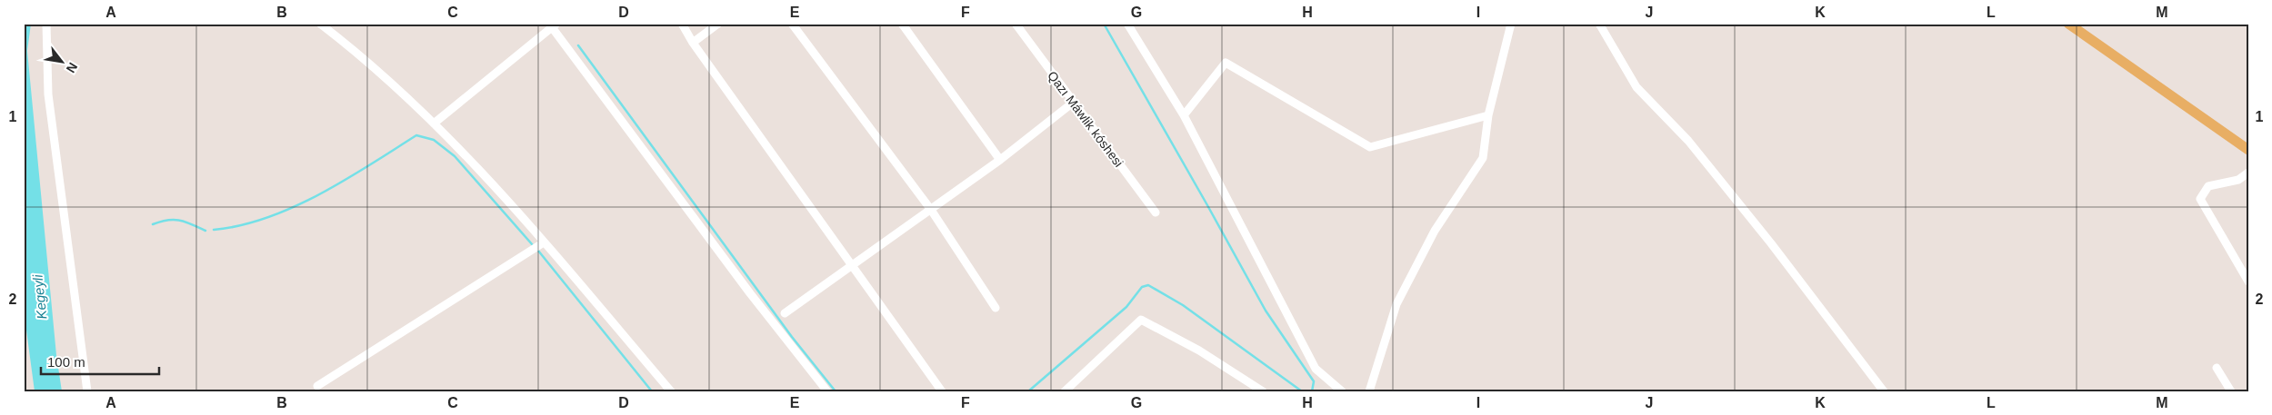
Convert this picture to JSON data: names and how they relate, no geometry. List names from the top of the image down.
{
  "streets": {
    "street": ["Qazı Máwlik kóshesi"]
  },
  "water": ["Kegeyli"],
  "scale_bar": "100 m",
  "north": "bottom right",
  "grid": {
    "columns": [
      "A",
      "B",
      "C",
      "D",
      "E",
      "F",
      "G",
      "H",
      "I",
      "J",
      "K",
      "L",
      "M"
    ],
    "rows": ["1", "2"]
  }
}
